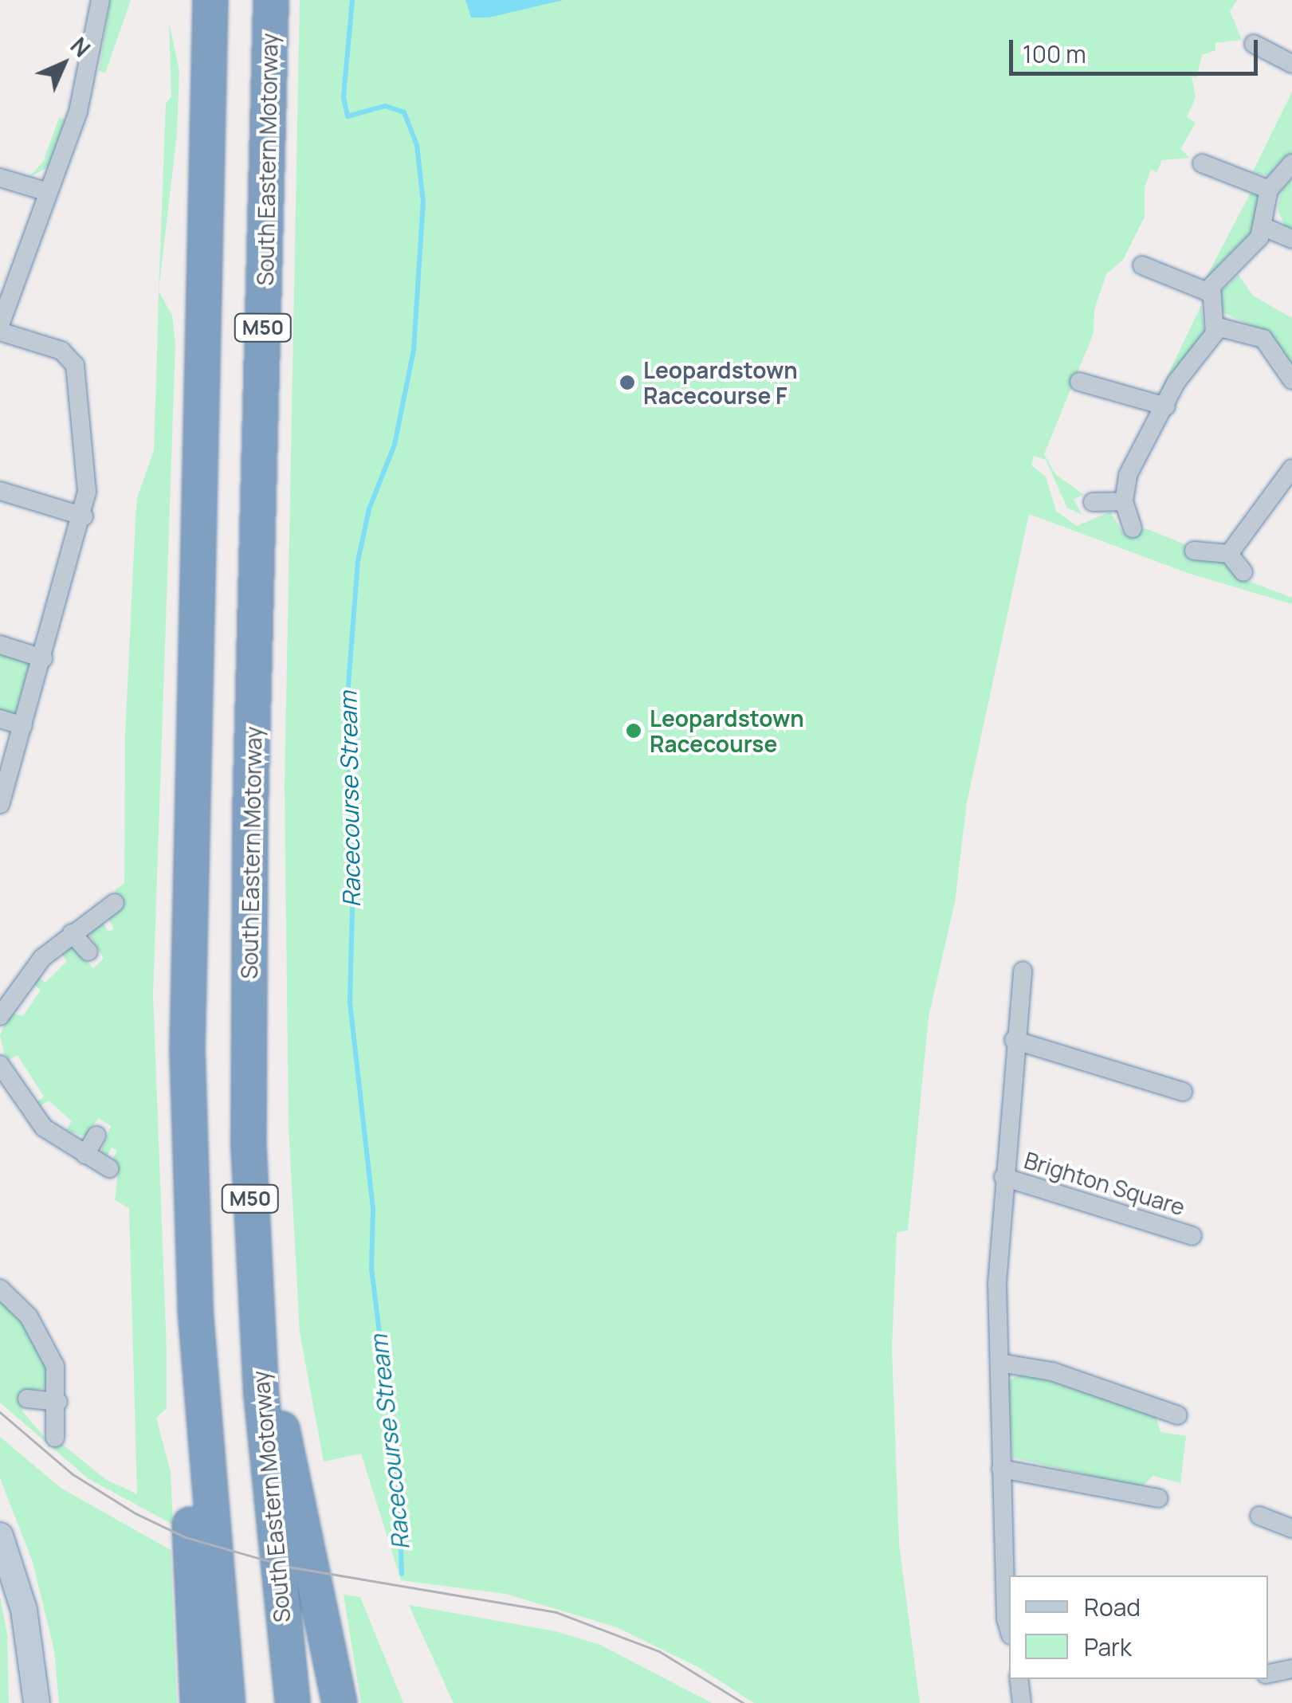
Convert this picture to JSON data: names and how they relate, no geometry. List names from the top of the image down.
{
  "streets": {
    "highway": ["South Eastern Motorway", "M50"],
    "street": ["Brighton Square"]
  },
  "water": ["Racecourse Stream"],
  "places": ["Leopardstown Racecourse F", "Leopardstown Racecourse"],
  "legend": ["Road", "Park"],
  "scale_bar": "100 m",
  "north": "top right"
}
